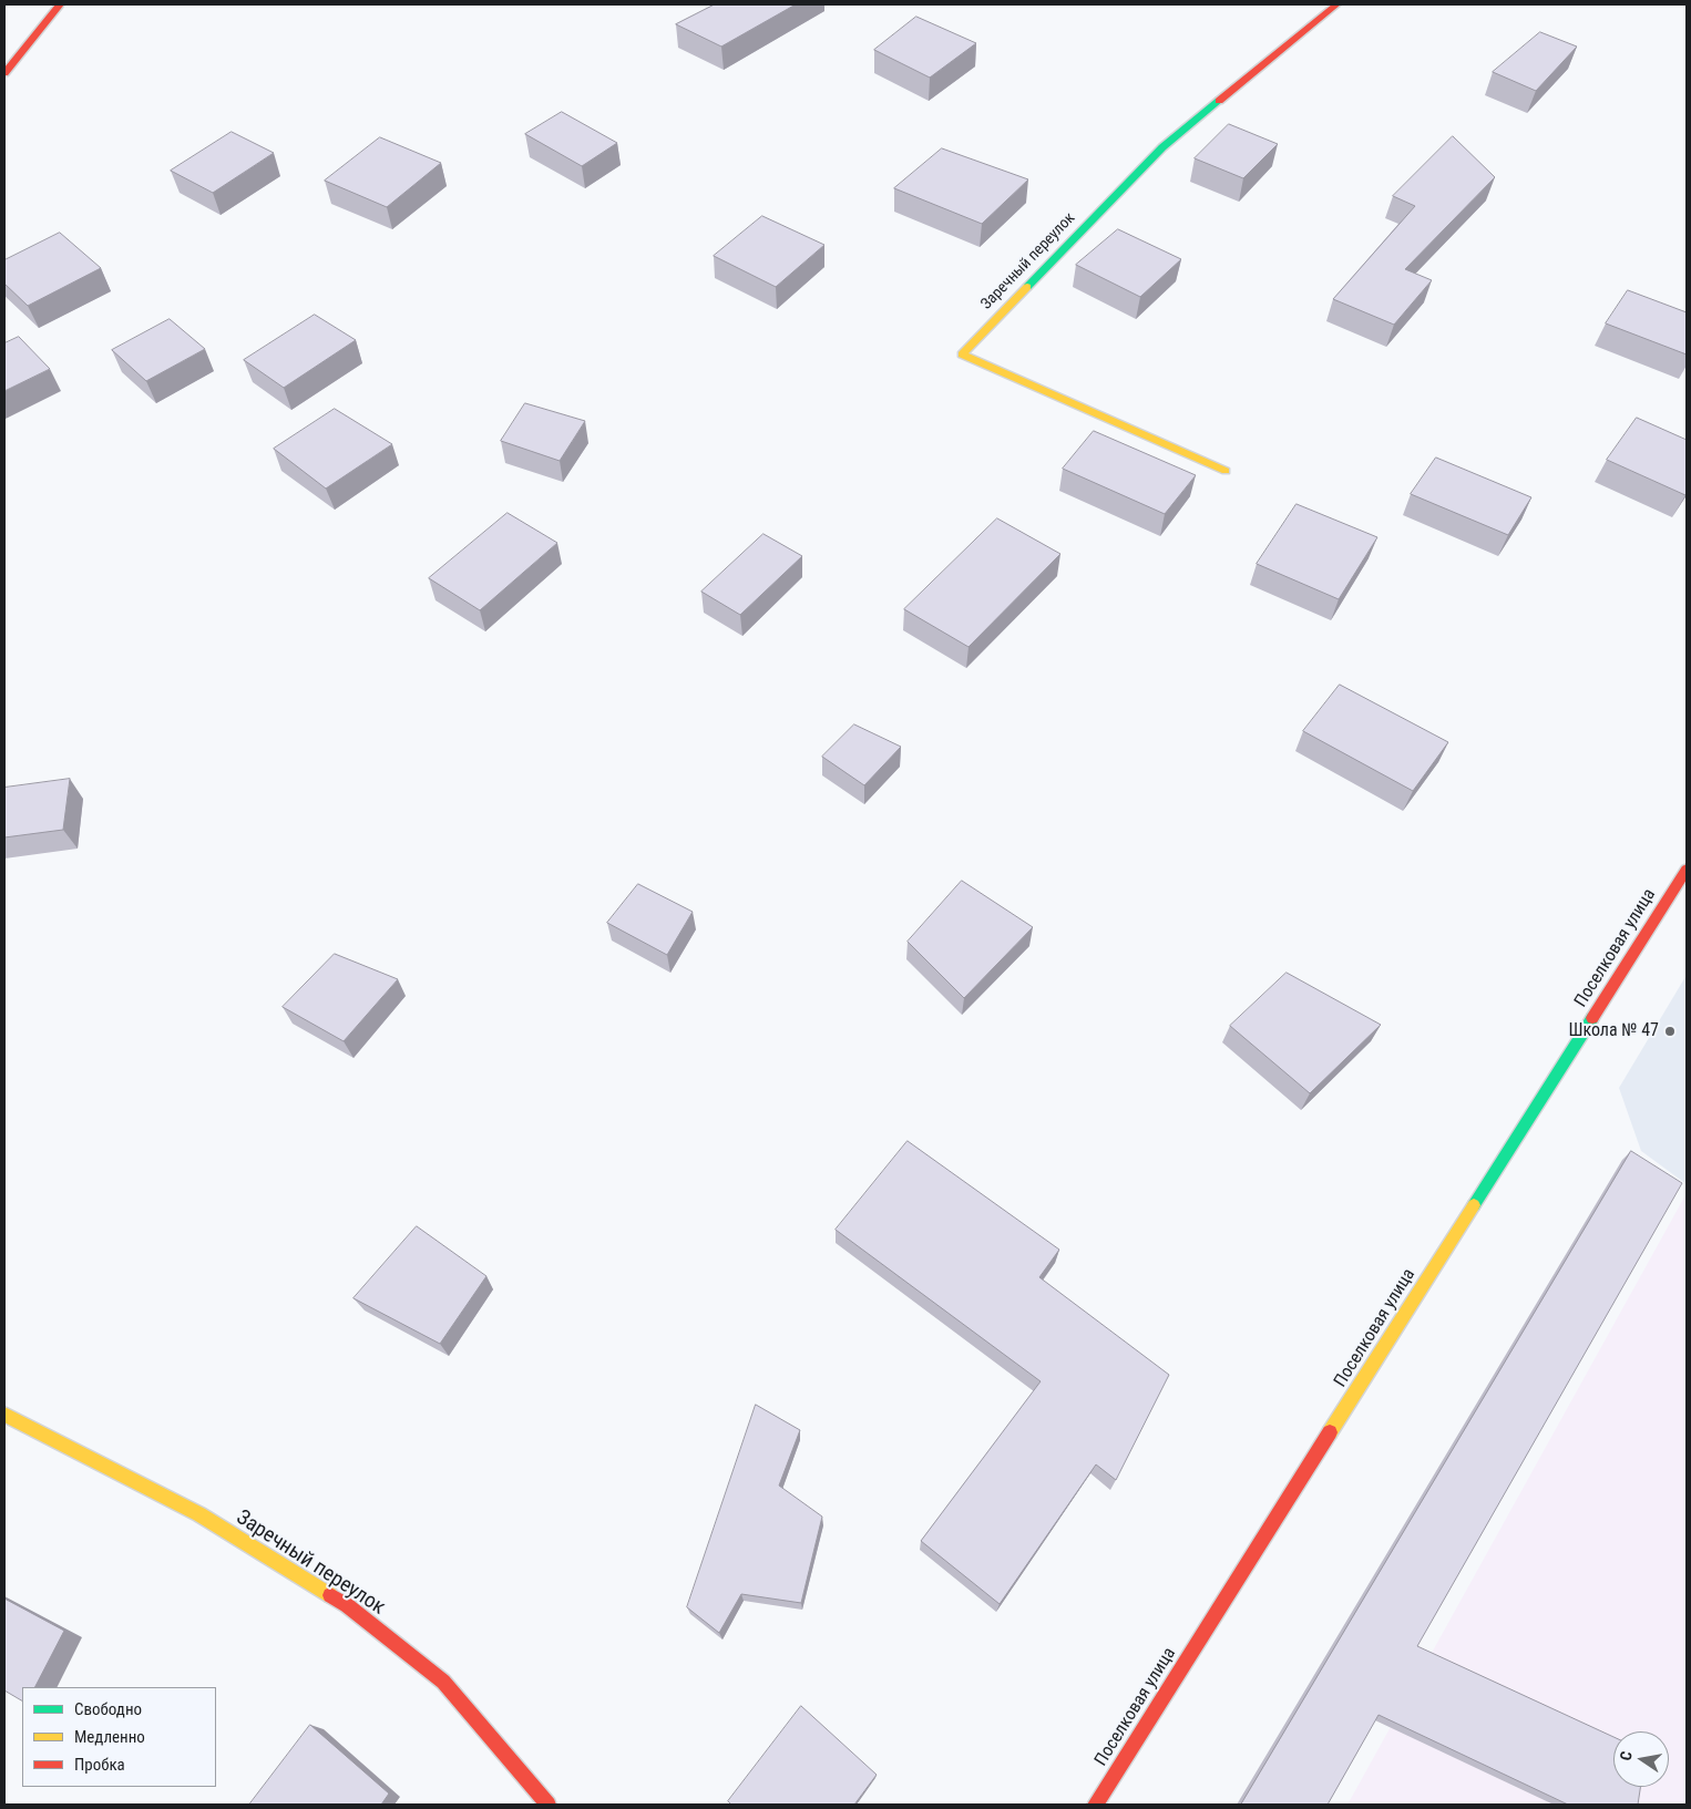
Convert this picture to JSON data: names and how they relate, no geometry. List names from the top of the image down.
{
  "streets": {
    "street": ["Заречный переулок", "Поселковая улица"]
  },
  "places": ["Школа № 47"],
  "legend": ["Свободно", "Медленно", "Пробка"],
  "north": "left"
}
